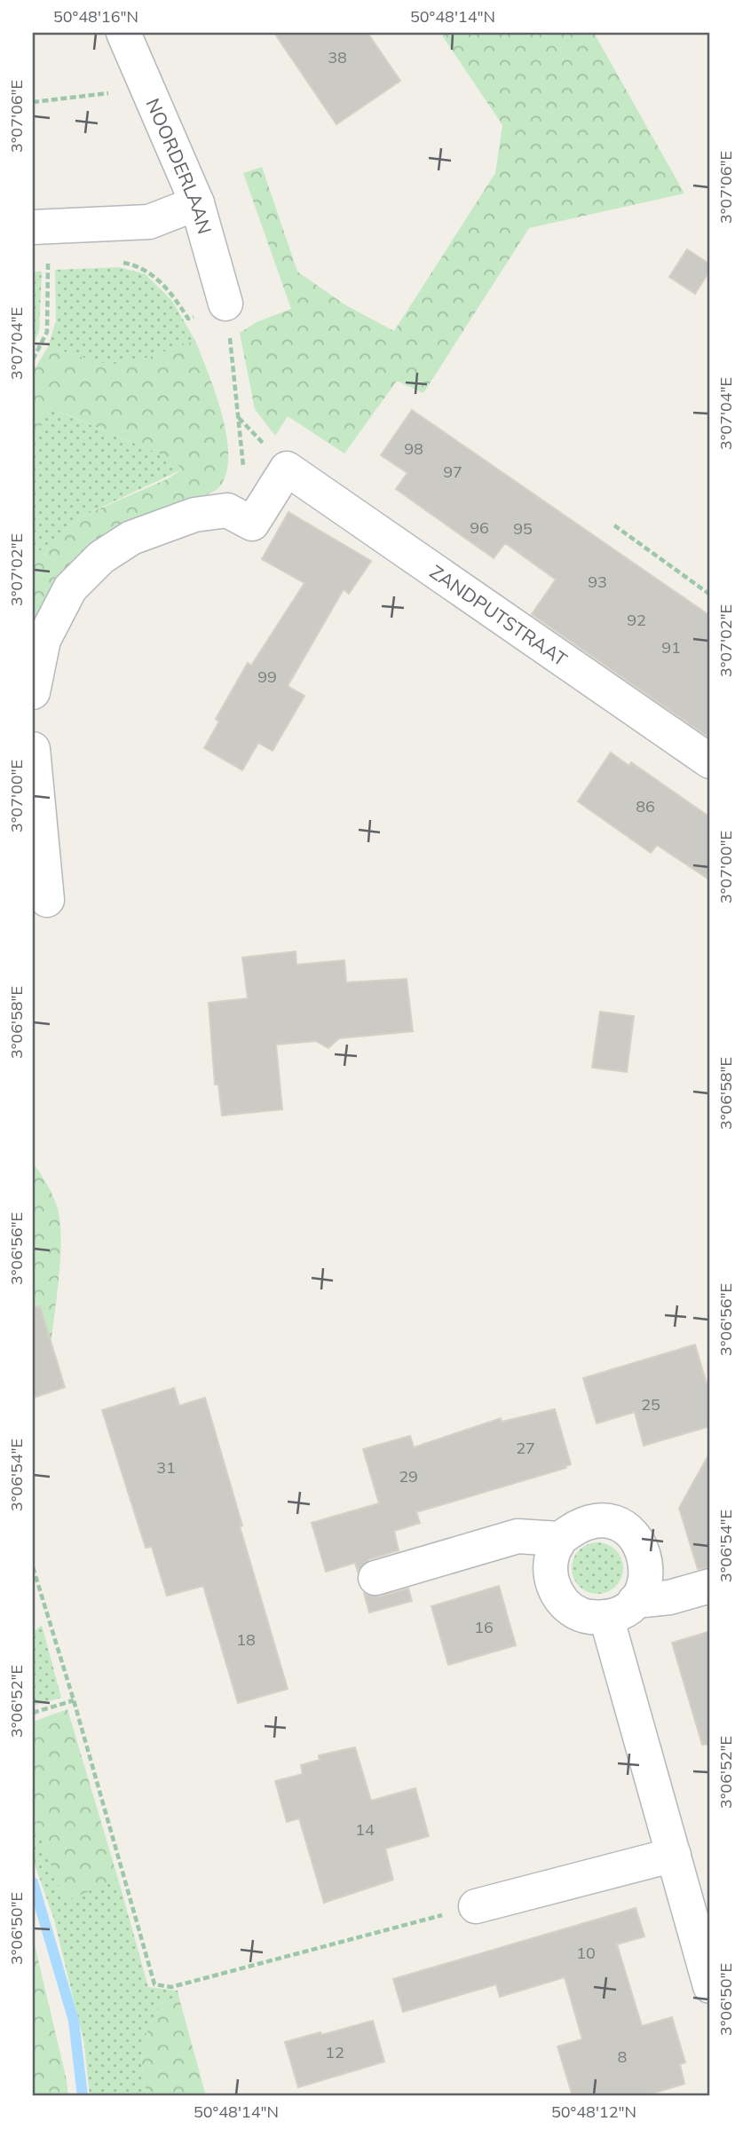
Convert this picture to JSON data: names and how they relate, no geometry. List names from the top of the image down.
{
  "streets": {
    "street": ["NOORDERLAAN", "ZANDPUTSTRAAT"]
  },
  "house_numbers": [
    "38",
    "98",
    "97",
    "96",
    "95",
    "93",
    "92",
    "91",
    "99",
    "86",
    "25",
    "27",
    "31",
    "29",
    "16",
    "18",
    "14",
    "10",
    "12",
    "8"
  ],
  "coordinates": [
    "50°48'16\"N",
    "50°48'14\"N",
    "3°07'06\"E",
    "3°07'04\"E",
    "3°07'02\"E",
    "3°07'00\"E",
    "3°06'58\"E",
    "3°06'56\"E",
    "3°06'54\"E",
    "3°06'52\"E",
    "3°06'50\"E",
    "50°48'12\"N"
  ]
}
